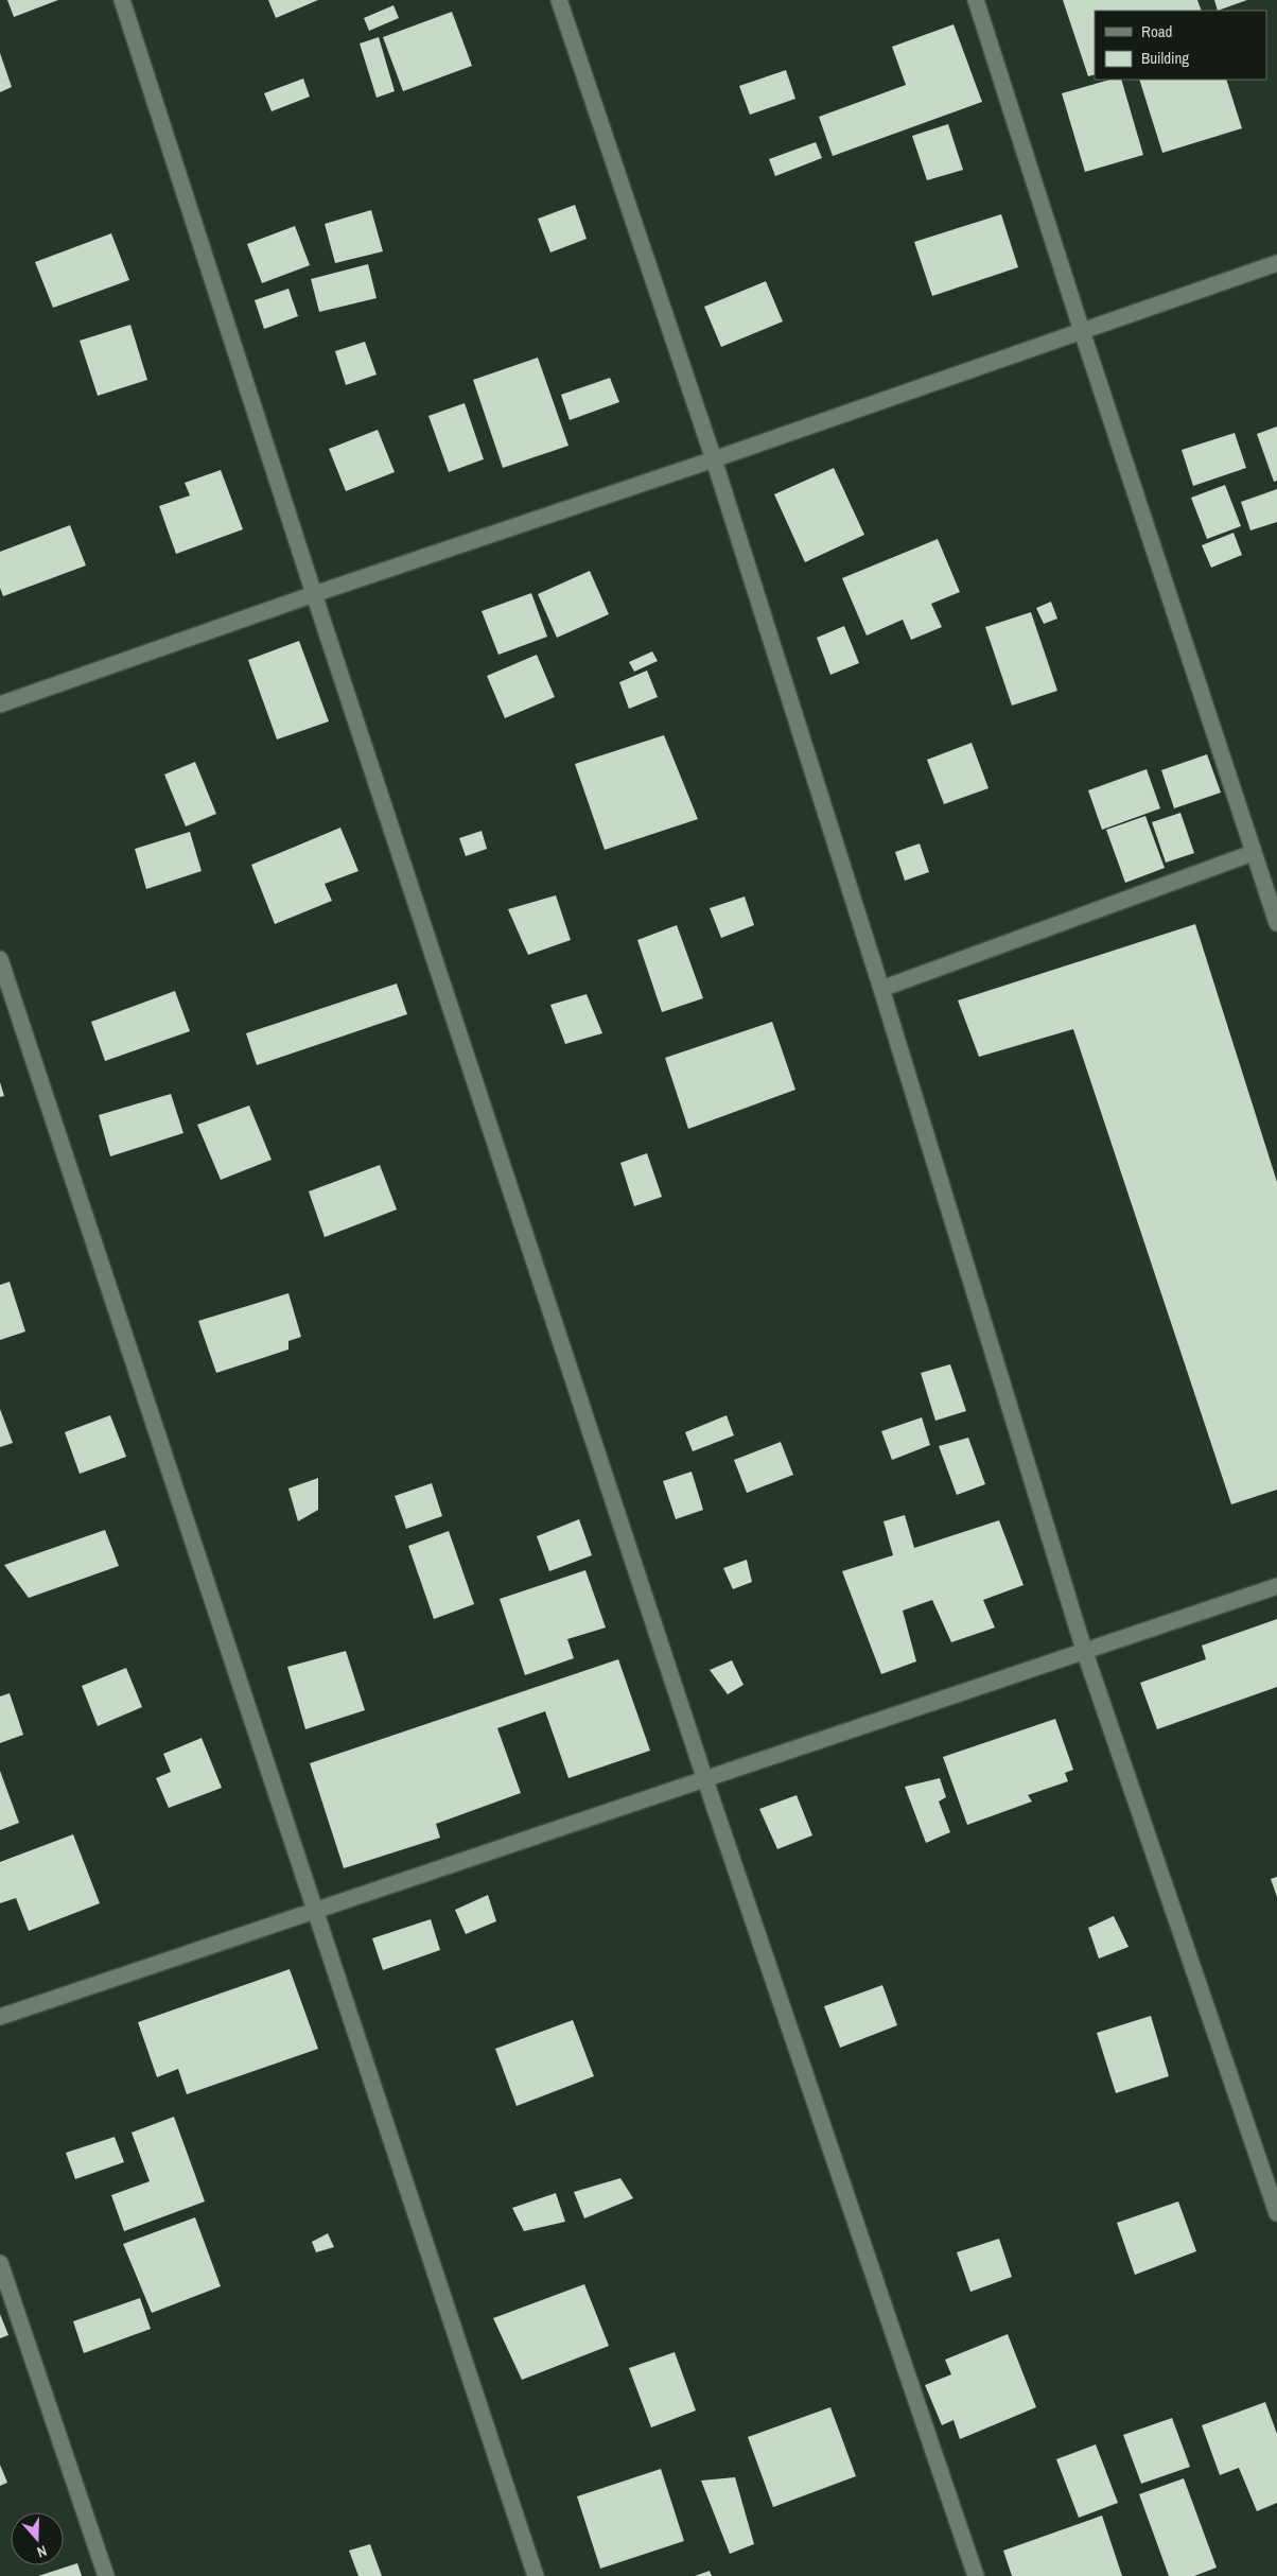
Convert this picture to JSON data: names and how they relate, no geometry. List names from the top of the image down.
{
  "legend": ["Road", "Building"],
  "north": "bottom"
}
